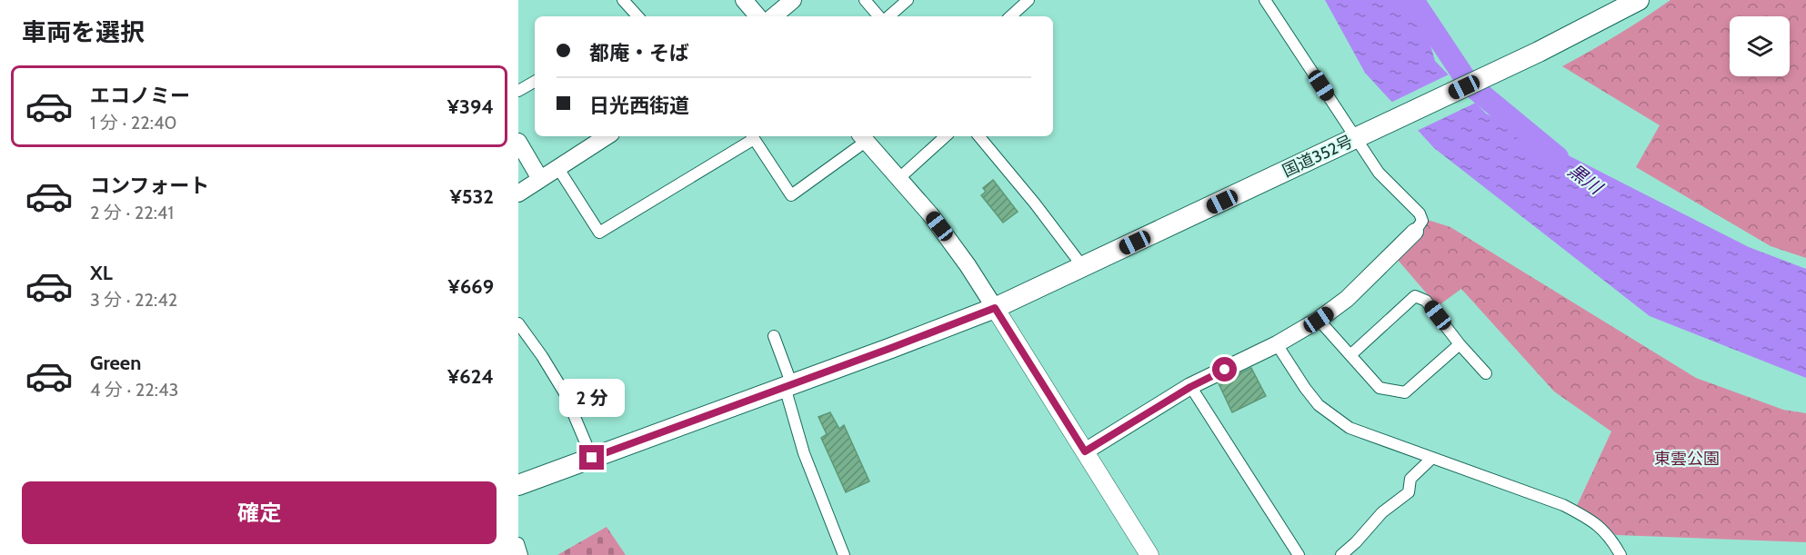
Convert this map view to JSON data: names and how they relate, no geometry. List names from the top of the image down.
{
  "streets": {
    "highway": ["国道352号"]
  },
  "water": ["黒川"],
  "parks": ["東雲公園"],
  "page": {
    "heading": "車両を選択",
    "banner": ["都庵・そば", "日光西街道"],
    "list": [
      {
        "name": "エコノミー",
        "note": "1 分 · 22:40",
        "value": "¥394"
      },
      {
        "name": "コンフォート",
        "note": "2 分 · 22:41",
        "value": "¥532"
      },
      {
        "name": "XL",
        "note": "3 分 · 22:42",
        "value": "¥669"
      },
      {
        "name": "Green",
        "note": "4 分 · 22:43",
        "value": "¥624"
      }
    ],
    "bubble": "2 分",
    "buttons": "確定"
  }
}
